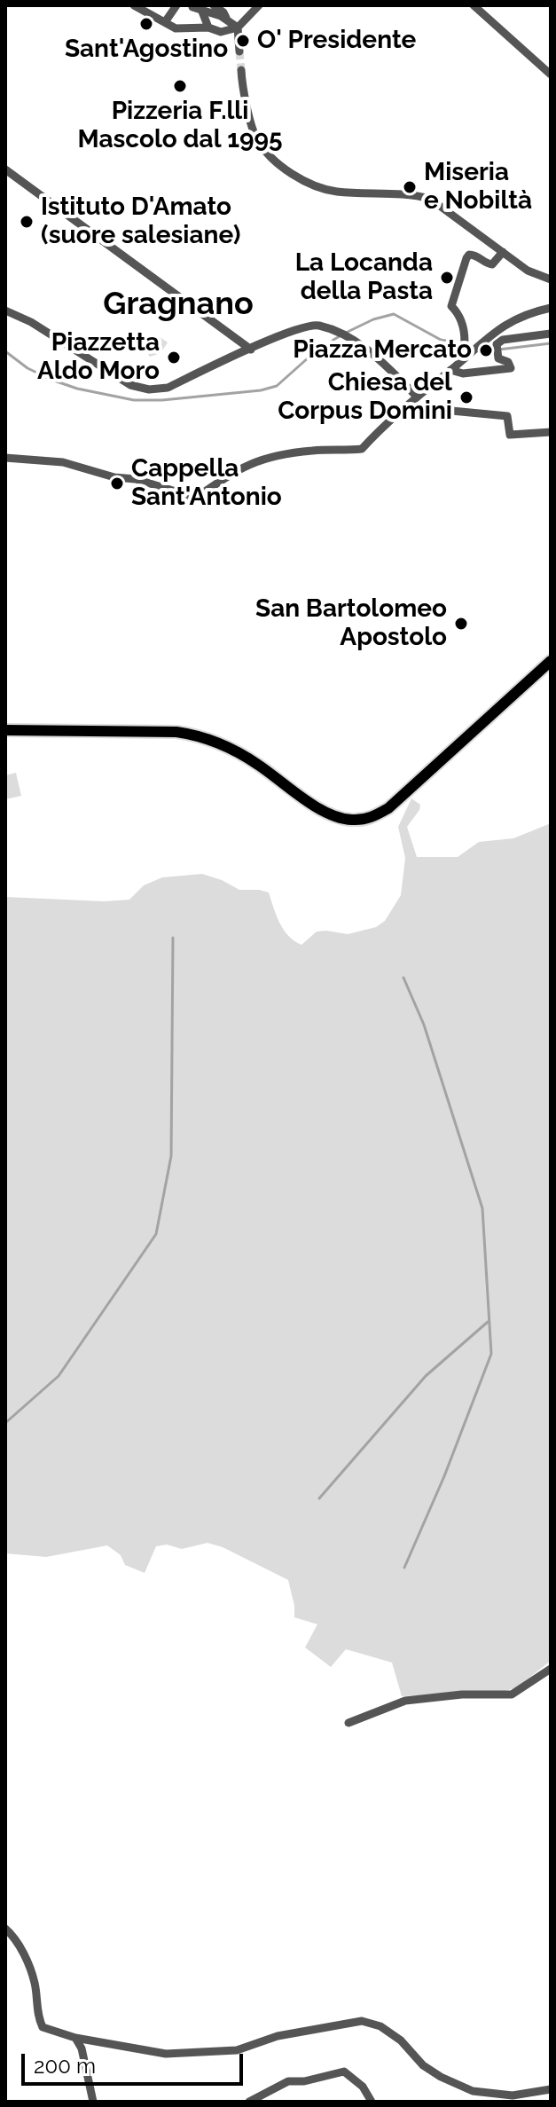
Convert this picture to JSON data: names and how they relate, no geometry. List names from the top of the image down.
{
  "districts": ["Gragnano"],
  "places": [
    "Sant'Agostino",
    "O' Presidente",
    "Pizzeria F.lli Mascolo dal 1995",
    "Miseria e Nobiltà",
    "Istituto D'Amato (suore salesiane)",
    "La Locanda della Pasta",
    "Piazza Mercato",
    "Piazzetta Aldo Moro",
    "Chiesa del Corpus Domini",
    "Cappella Sant'Antonio",
    "San Bartolomeo Apostolo"
  ],
  "scale_bar": "200 m"
}
